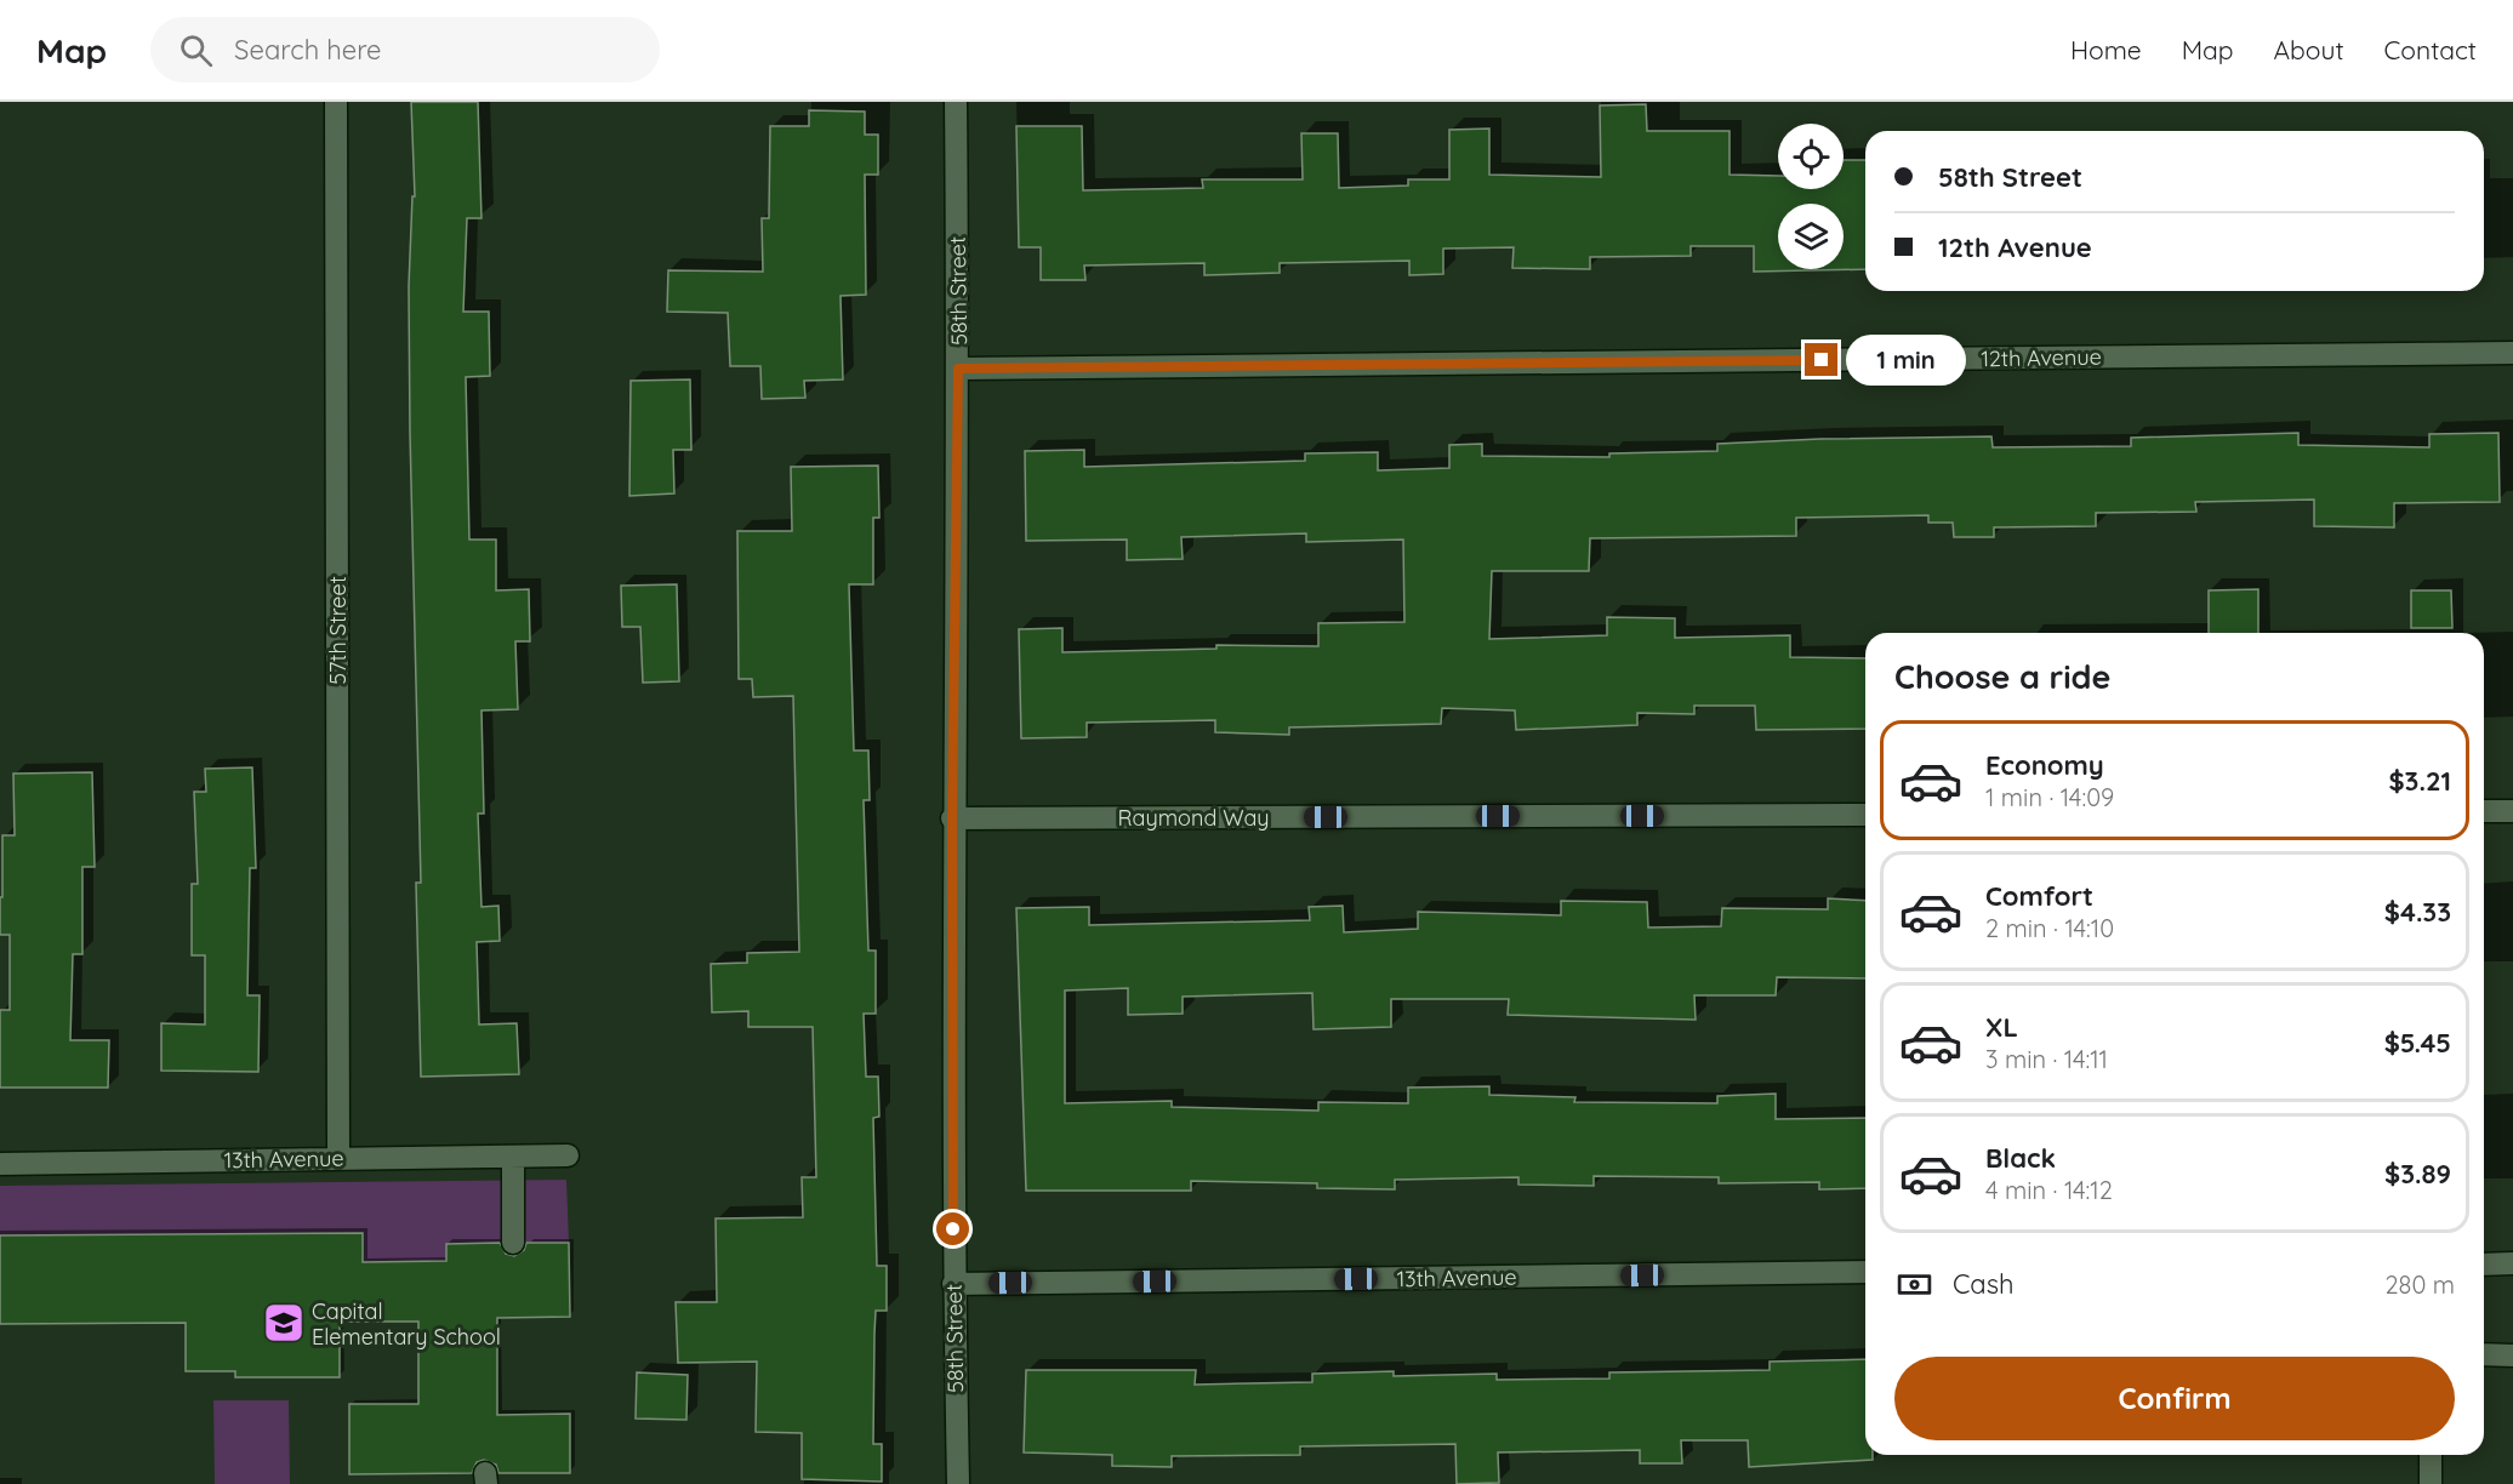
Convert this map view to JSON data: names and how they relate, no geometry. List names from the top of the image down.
{
  "streets": {
    "street": [
      "58th Street",
      "12th Avenue",
      "57th Street",
      "Raymond Way",
      "13th Avenue"
    ]
  },
  "crossings": [
    ["58th Street", "12th Avenue"],
    ["58th Street", "Raymond Way"],
    ["58th Street", "13th Avenue"],
    ["57th Street", "13th Avenue"]
  ],
  "places": {
    "school or university": ["Capital Elementary School"]
  },
  "page": {
    "header": "Map",
    "search": "Search here",
    "nav": [
      "Home",
      "Map",
      "About",
      "Contact"
    ],
    "banner": ["58th Street", "12th Avenue"],
    "bubble": "1 min",
    "heading": "Choose a ride",
    "list": [
      {
        "name": "Economy",
        "note": "1 min · 14:09",
        "value": "$3.21"
      },
      {
        "name": "Comfort",
        "note": "2 min · 14:10",
        "value": "$4.33"
      },
      {
        "name": "XL",
        "note": "3 min · 14:11",
        "value": "$5.45"
      },
      {
        "name": "Black",
        "note": "4 min · 14:12",
        "value": "$3.89"
      }
    ],
    "pay": ["Cash", "280 m"],
    "buttons": "Confirm"
  }
}
